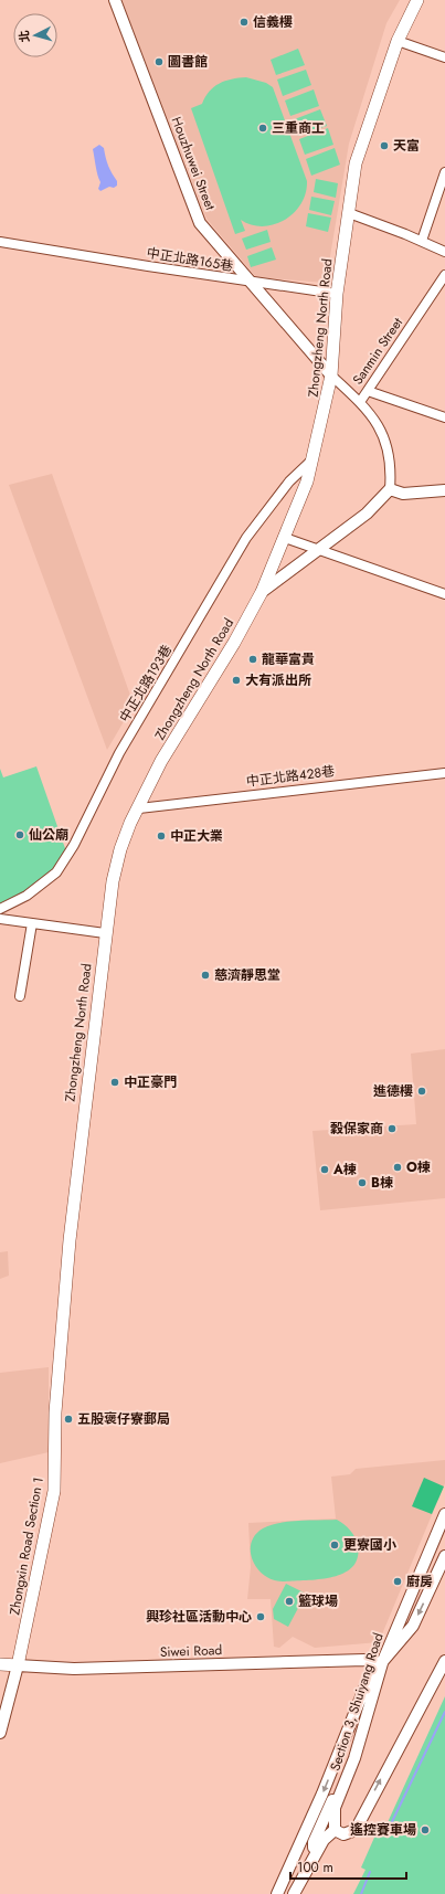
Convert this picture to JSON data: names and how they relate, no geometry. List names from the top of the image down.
{
  "streets": {
    "main road": ["Zhongzheng North Road", "Zhongxin Road Section 1", "Siwei Road"],
    "street": [
      "Houzhuwei Street",
      "中正北路165巷",
      "Sanmin Street",
      "中正北路193巷",
      "中正北路428巷",
      "Section 3, Shuiyang Road"
    ]
  },
  "crossings": [
    ["Houzhuwei Street", "中正北路165巷"],
    ["Houzhuwei Street", "Zhongzheng North Road"],
    ["中正北路165巷", "Zhongzheng North Road"],
    ["Zhongzheng North Road", "中正北路193巷"],
    ["Zhongzheng North Road", "中正北路428巷"],
    ["Zhongzheng North Road", "Zhongxin Road Section 1"],
    ["Zhongxin Road Section 1", "Siwei Road"],
    ["Siwei Road", "Section 3, Shuiyang Road"]
  ],
  "places": [
    "信義樓",
    "圖書館",
    "三重商工",
    "天富",
    "龍華富貴",
    "大有派出所",
    "仙公廟",
    "中正大業",
    "慈濟靜思堂",
    "中正豪門",
    "進德樓",
    "穀保家商",
    "O棟",
    "A棟",
    "B棟",
    "五股褒仔寮郵局",
    "更寮國小",
    "廚房",
    "籃球場",
    "興珍社區活動中心",
    "遙控賽車場"
  ],
  "scale_bar": "100 m",
  "north": "left"
}
